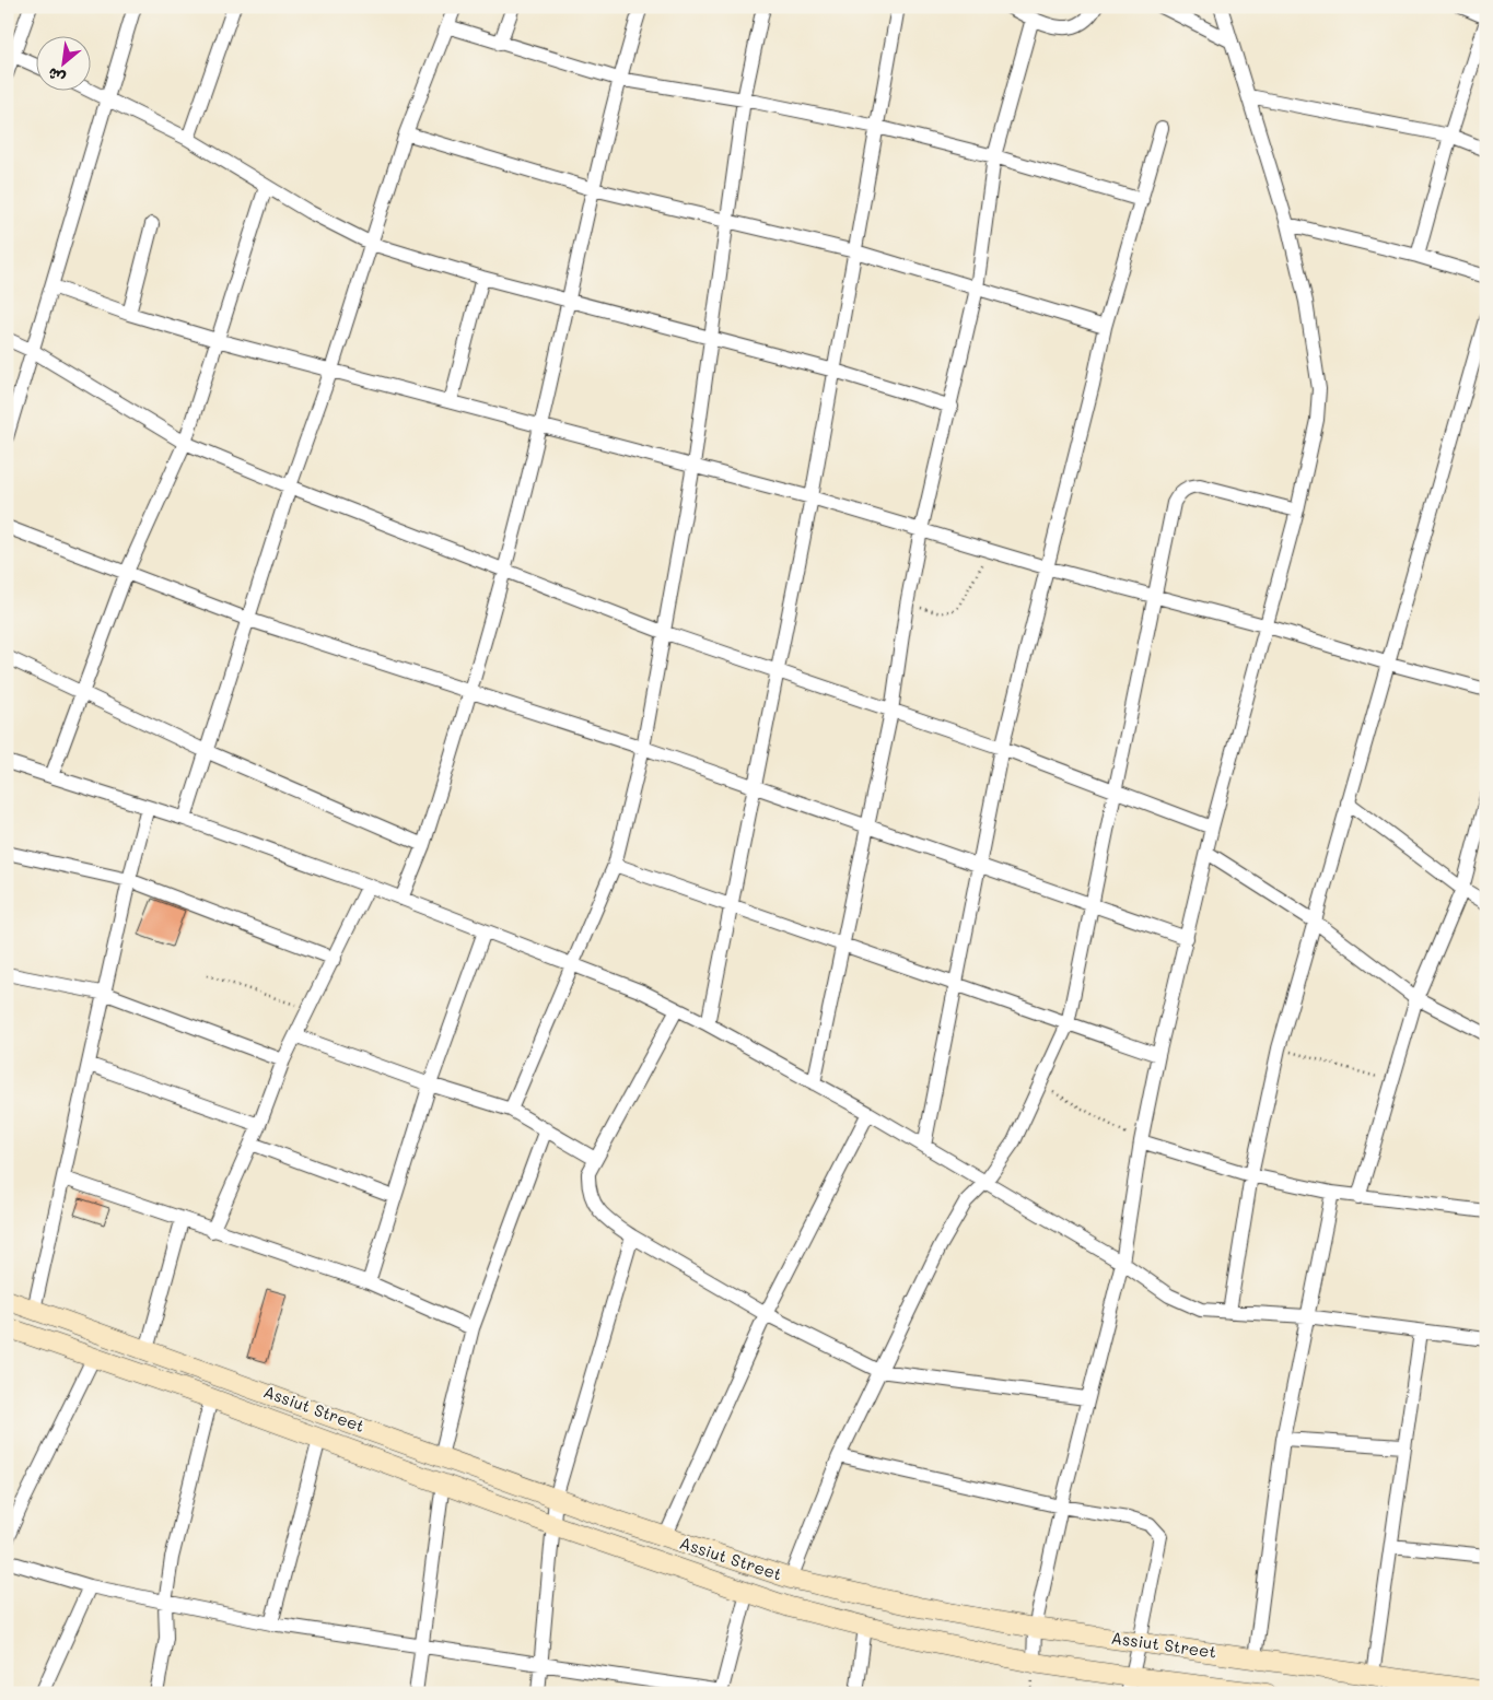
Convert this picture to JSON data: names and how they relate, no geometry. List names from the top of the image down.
{
  "streets": {
    "street": ["Assiut Street"]
  },
  "north": "bottom left"
}
